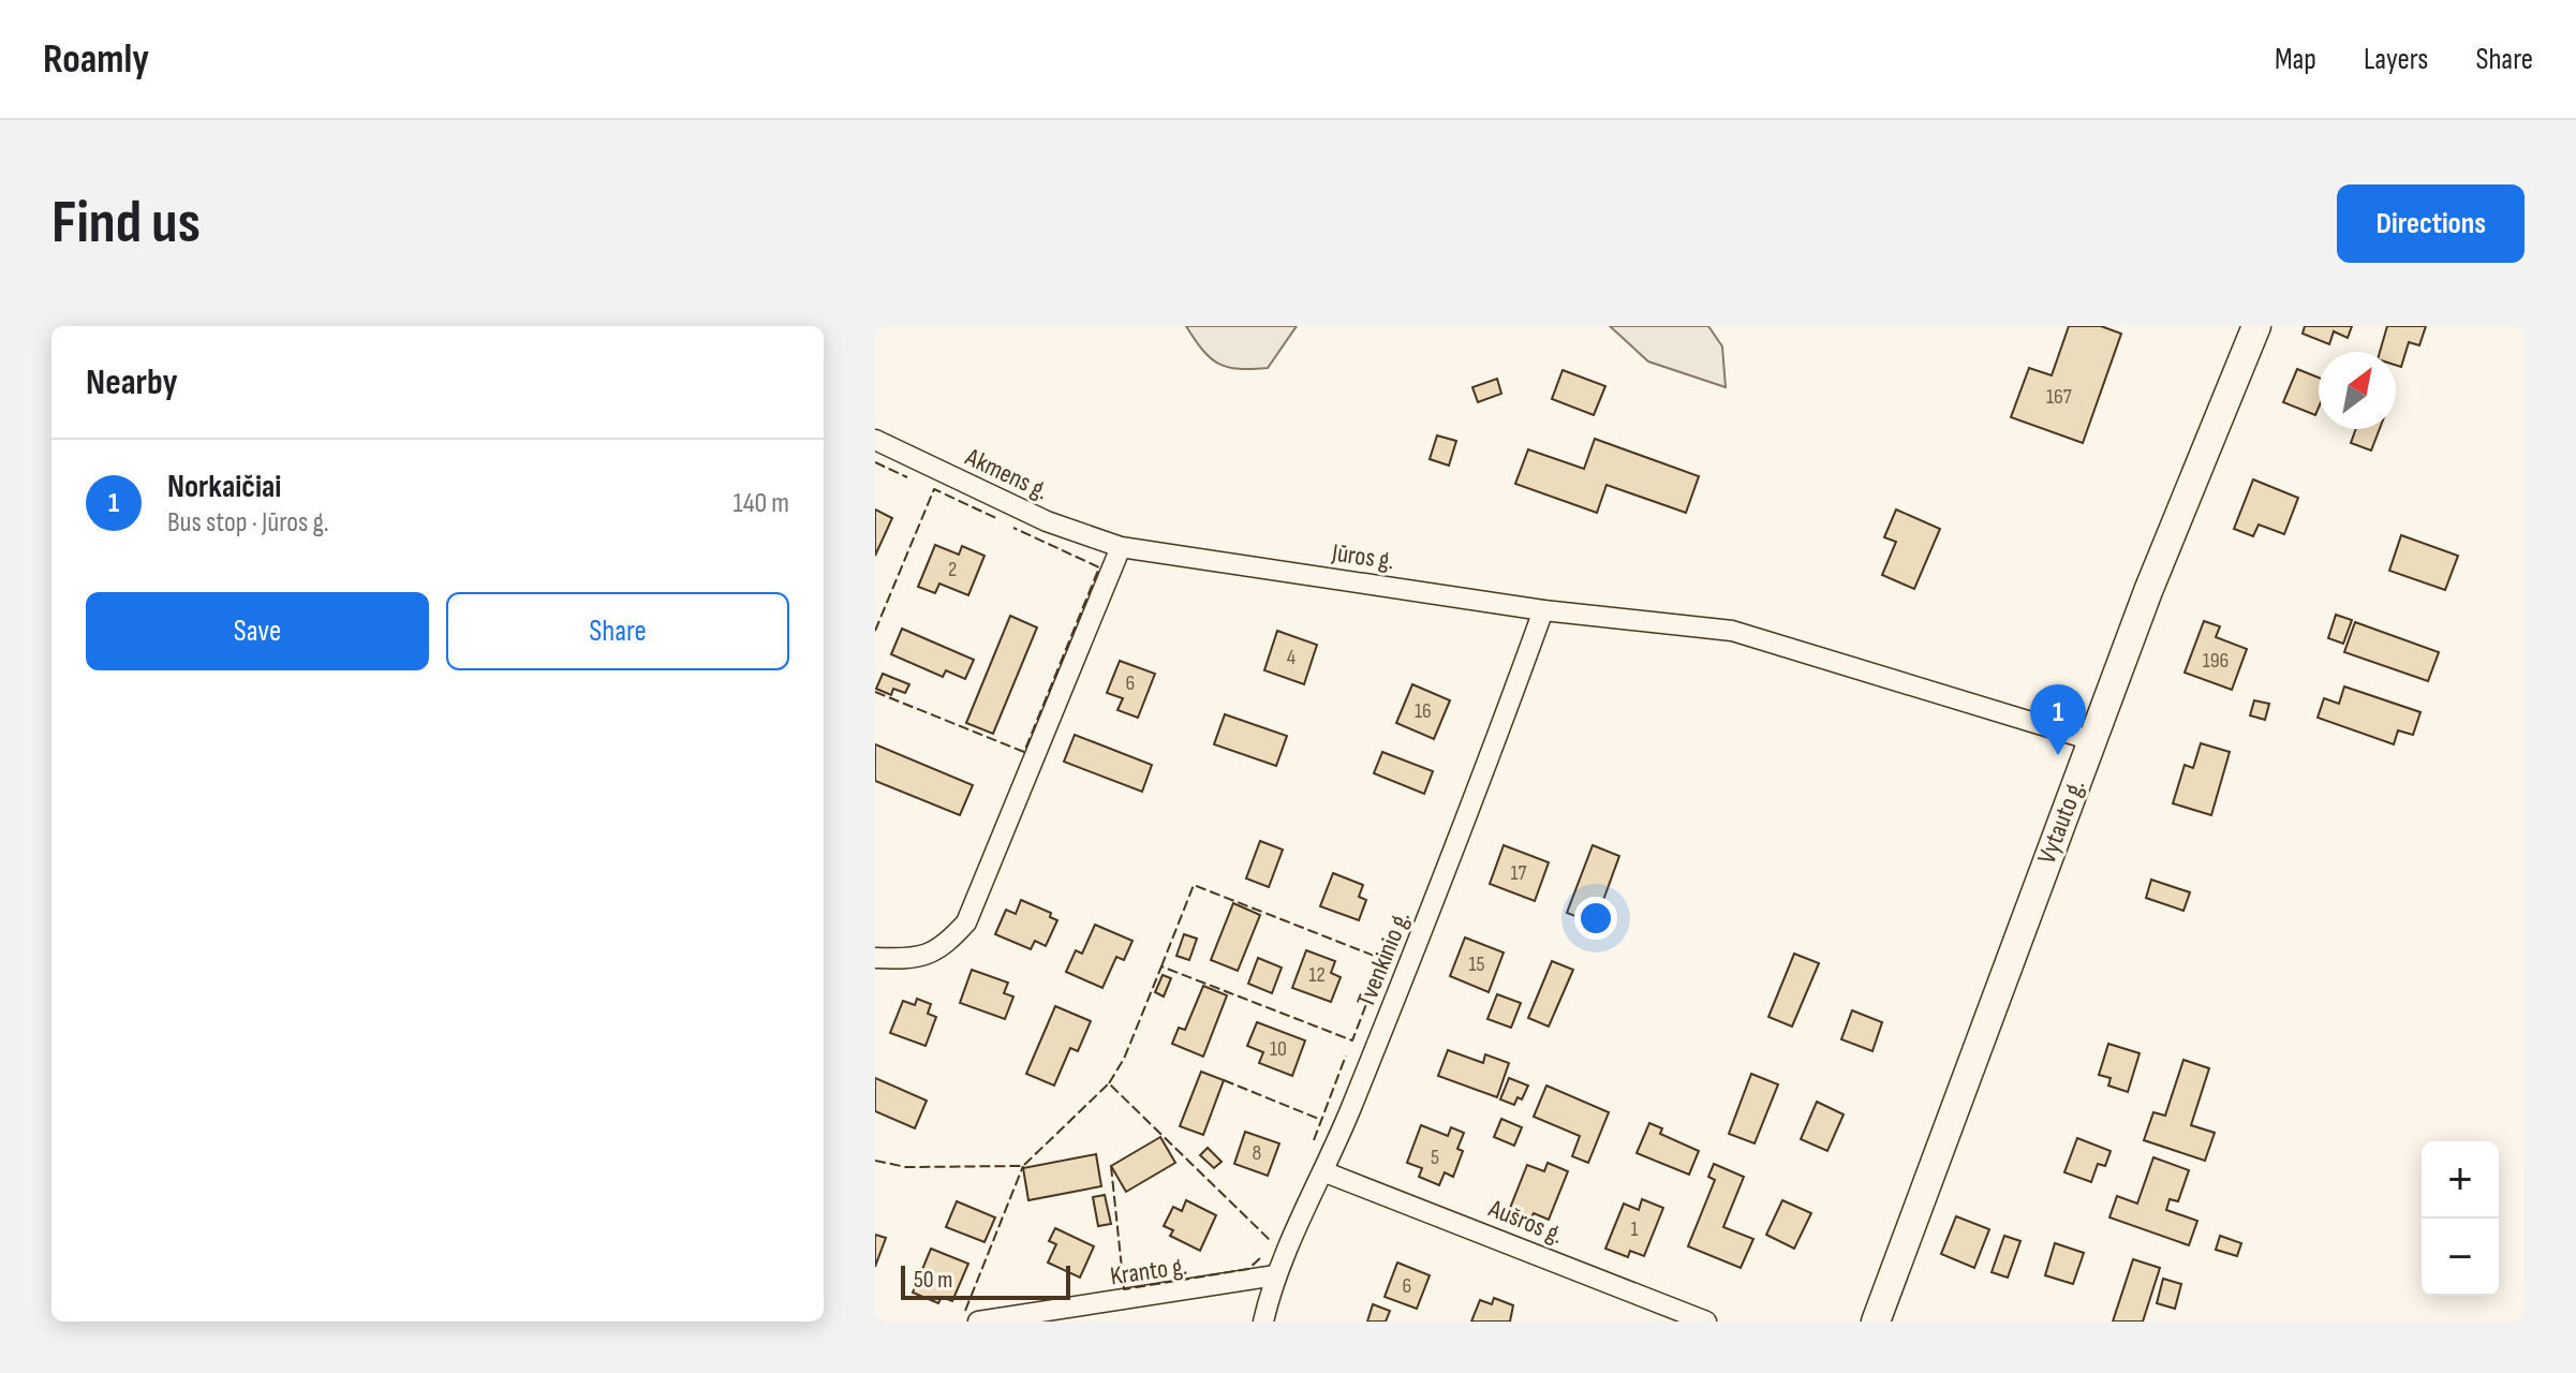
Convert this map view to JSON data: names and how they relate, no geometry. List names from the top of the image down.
{
  "streets": {
    "main road": ["Vytauto g."],
    "street": [
      "Akmens g.",
      "Jūros g.",
      "Tvenkinio g.",
      "Aušros g.",
      "Kranto g."
    ]
  },
  "crossings": [
    ["Akmens g.", "Jūros g."],
    ["Jūros g.", "Vytauto g."],
    ["Jūros g.", "Tvenkinio g."],
    ["Tvenkinio g.", "Aušros g."],
    ["Tvenkinio g.", "Kranto g."]
  ],
  "house_numbers": [
    "167",
    "2",
    "4",
    "196",
    "6",
    "16",
    "17",
    "15",
    "12",
    "10",
    "8",
    "5",
    "1",
    "6"
  ],
  "scale_bar": "50 m",
  "north": "top right",
  "page": {
    "header": "Roamly",
    "nav": ["Map", "Layers", "Share"],
    "buttons": [
      "Directions",
      ["Save", "Share"]
    ],
    "title": "Find us",
    "heading": "Nearby",
    "list": [
      {
        "mark": "1",
        "name": "Norkaičiai",
        "note": "Bus stop · Jūros g.",
        "value": "140 m"
      }
    ],
    "pins": "1",
    "map_buttons": ["+", "−"],
    "scale": "50 m"
  }
}
